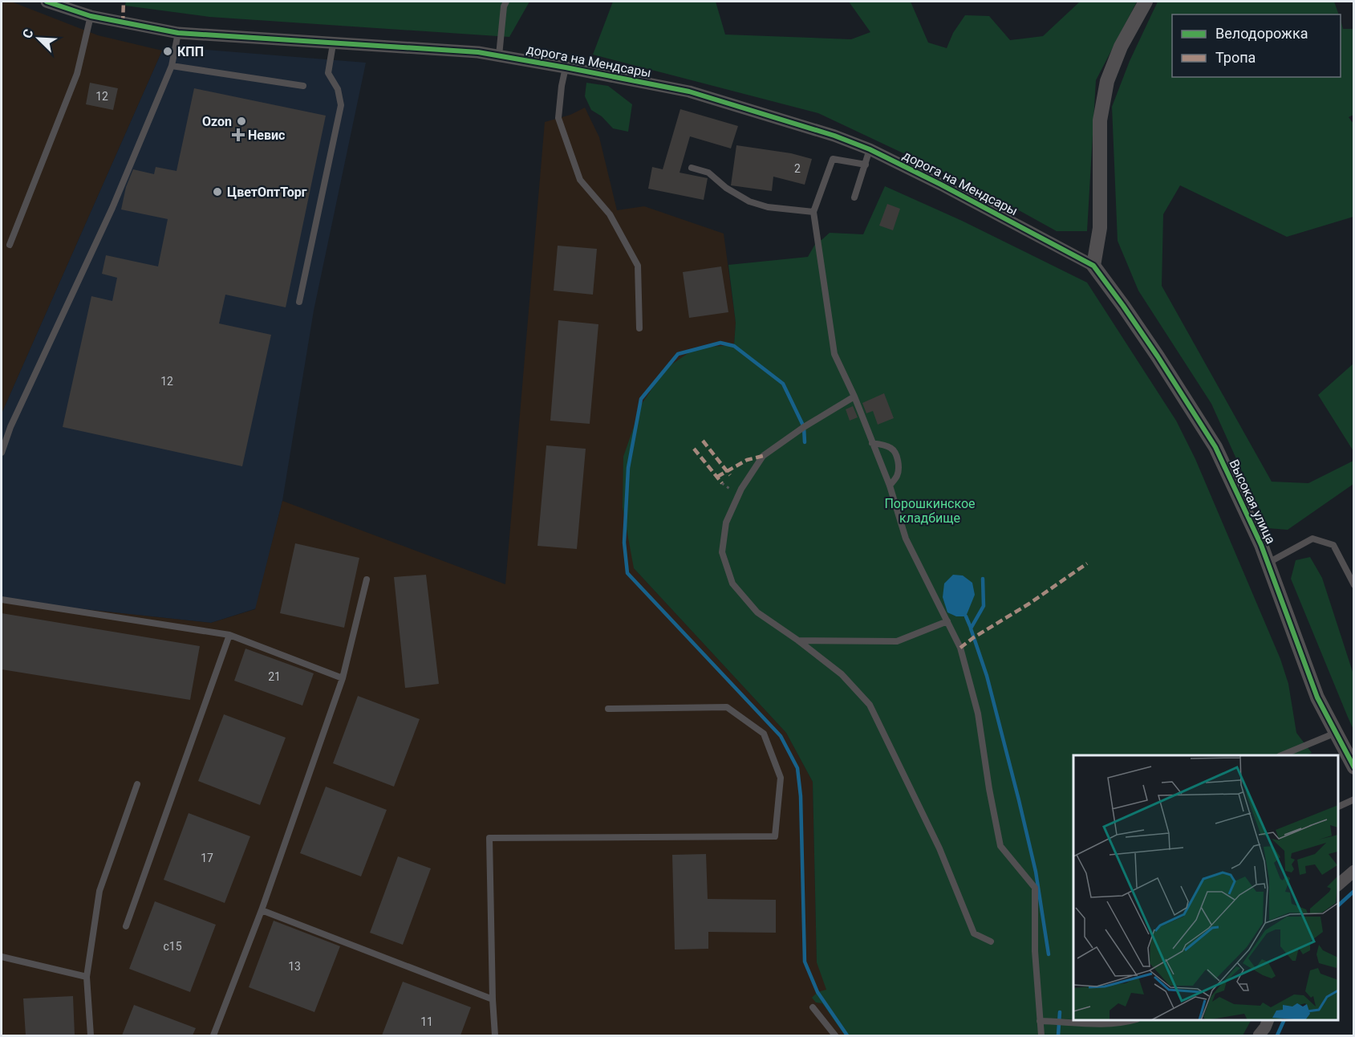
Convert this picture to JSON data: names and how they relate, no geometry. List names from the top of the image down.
{
  "streets": {
    "street": ["дорога на Мендсары", "Высокая улица"]
  },
  "crossings": [
    ["дорога на Мендсары", "Высокая улица"]
  ],
  "parks": ["Порошкинское кладбище"],
  "places": {
    "other": ["КПП", "Ozon", "ЦветОптТорг"],
    "health": ["Невис"]
  },
  "house_numbers": [
    "12",
    "2",
    "12",
    "21",
    "17",
    "с15",
    "13",
    "11"
  ],
  "legend": ["Велодорожка", "Тропа"],
  "north": "top left"
}
